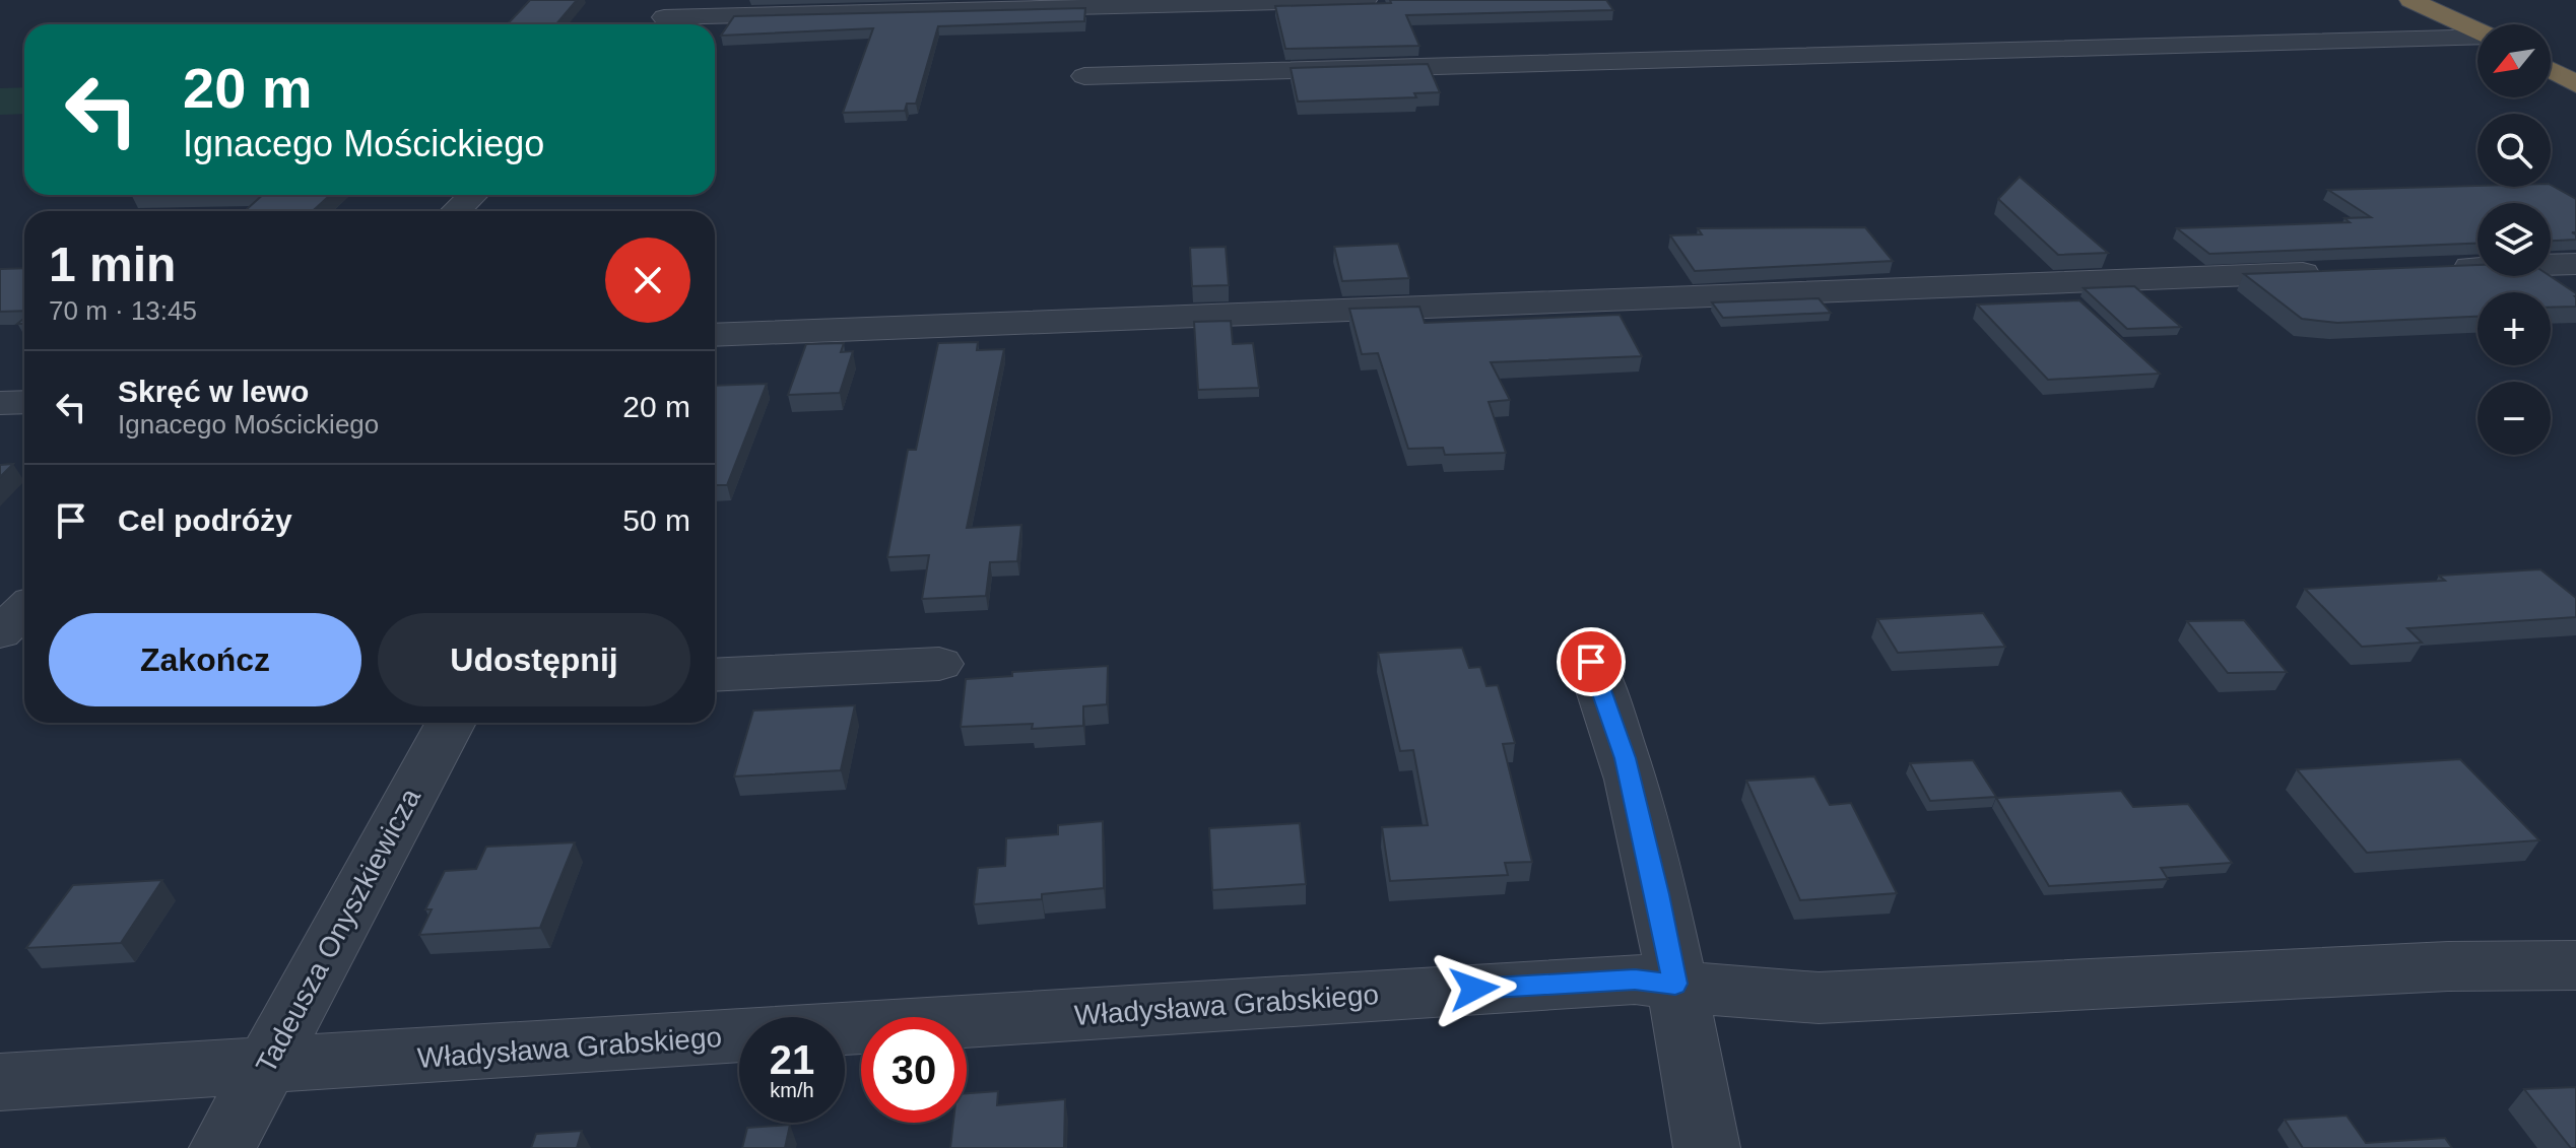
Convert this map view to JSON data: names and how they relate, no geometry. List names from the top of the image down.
{
  "streets": {
    "street": ["Tadeusza Onyszkiewicza", "Władysława Grabskiego"]
  },
  "crossings": [
    ["Tadeusza Onyszkiewicza", "Władysława Grabskiego"]
  ],
  "north": "bottom left",
  "page": {
    "map_buttons": ["+", "−"],
    "turn": ["20 m", "Ignacego Mościckiego"],
    "heading": ["1 min", "70 m · 13:45"],
    "list": [
      {
        "name": "Skręć w lewo",
        "note": "Ignacego Mościckiego",
        "value": "20 m"
      },
      {
        "name": "Cel podróży",
        "value": "50 m"
      }
    ],
    "buttons": ["Zakończ", "Udostępnij"],
    "speed": "21 km/h",
    "limit": "30"
  }
}
